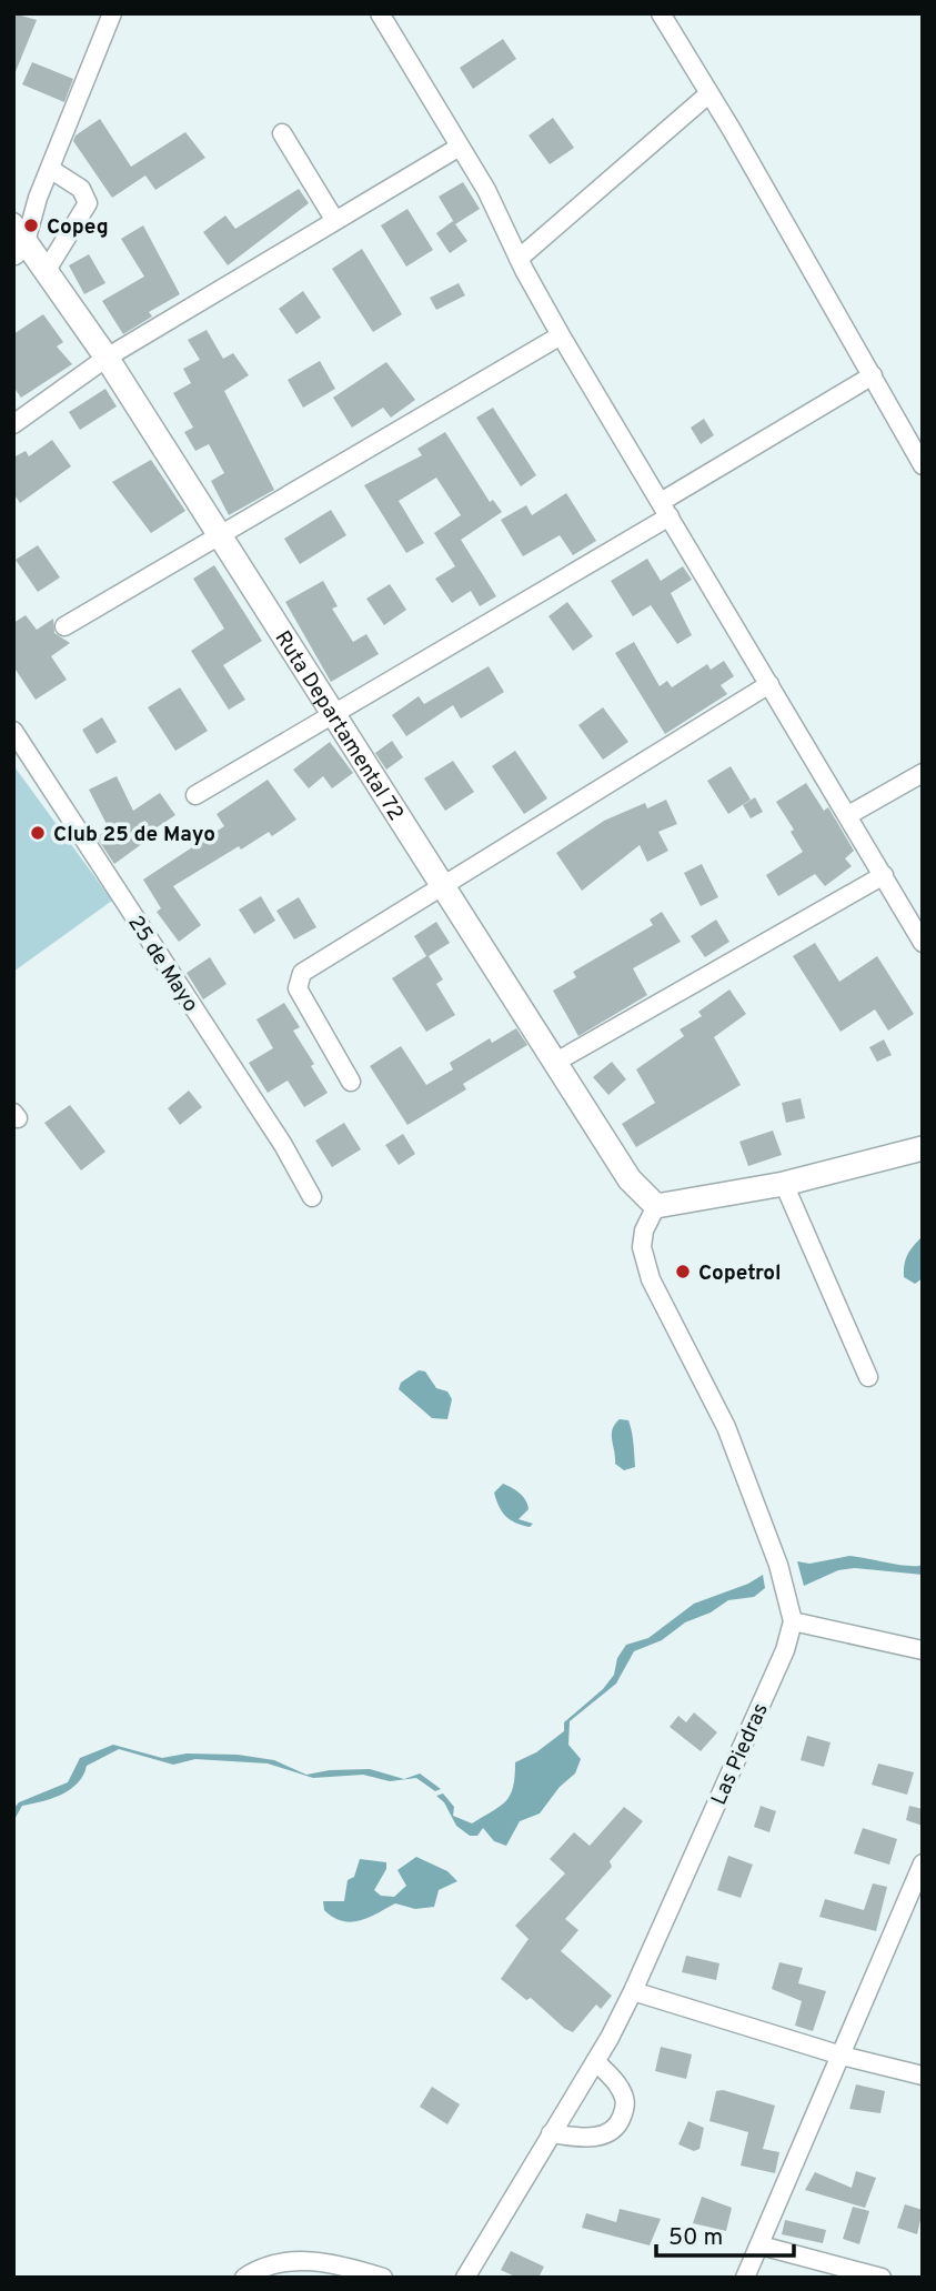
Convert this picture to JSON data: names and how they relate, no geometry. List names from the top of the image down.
{
  "streets": {
    "main road": ["Ruta Departamental 72"],
    "street": ["25 de Mayo", "Las Piedras"]
  },
  "crossings": [
    ["Ruta Departamental 72", "Las Piedras"]
  ],
  "places": ["Copeg", "Club 25 de Mayo", "Copetrol"],
  "scale_bar": "50 m"
}
